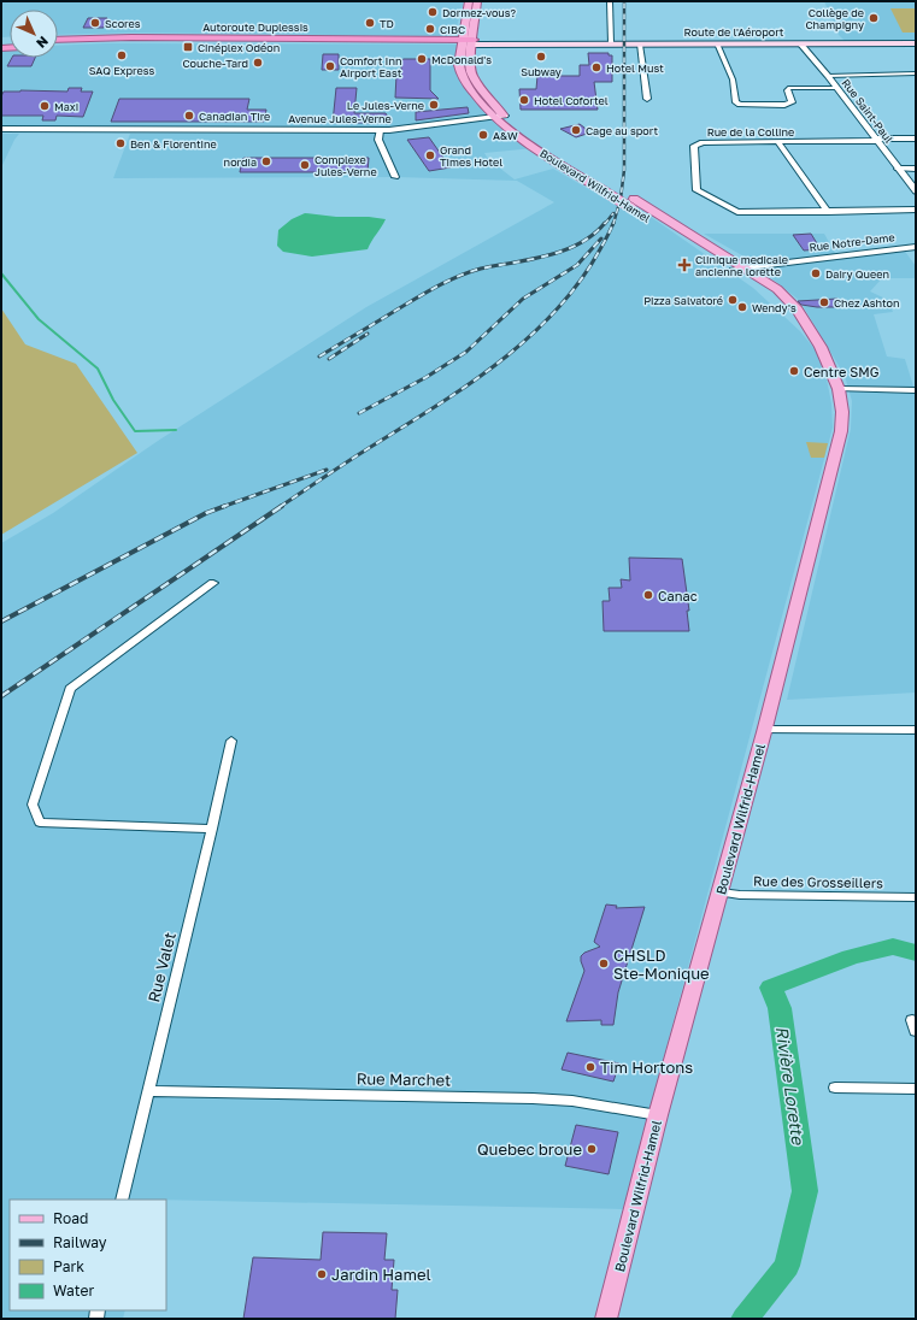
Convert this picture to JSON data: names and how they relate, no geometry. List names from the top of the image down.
{
  "streets": {
    "highway": ["Autoroute Duplessis", "Route de l'Aéroport"],
    "main road": ["Boulevard Wilfrid-Hamel"],
    "street": [
      "Rue Saint-Paul",
      "Avenue Jules-Verne",
      "Rue de la Colline",
      "Rue Notre-Dame",
      "Rue des Grosseillers",
      "Rue Valet",
      "Rue Marchet"
    ]
  },
  "crossings": [
    ["Autoroute Duplessis", "Route de l'Aéroport"],
    ["Autoroute Duplessis", "Boulevard Wilfrid-Hamel"],
    ["Route de l'Aéroport", "Rue Saint-Paul"],
    ["Route de l'Aéroport", "Boulevard Wilfrid-Hamel"],
    ["Rue Saint-Paul", "Rue de la Colline"],
    ["Avenue Jules-Verne", "Boulevard Wilfrid-Hamel"],
    ["Boulevard Wilfrid-Hamel", "Rue Notre-Dame"],
    ["Boulevard Wilfrid-Hamel", "Rue des Grosseillers"],
    ["Boulevard Wilfrid-Hamel", "Rue Marchet"],
    ["Rue Valet", "Rue Marchet"]
  ],
  "water": ["Rivière Lorette"],
  "places": {
    "other": [
      "Dormez-vous?",
      "Collège de Champigny",
      "Scores",
      "TD",
      "CIBC",
      "SAQ Express",
      "Subway",
      "McDonald's",
      "Couche-Tard",
      "Comfort Inn Airport East",
      "Hotel Must",
      "Hotel Cofortel",
      "Le Jules-Verne",
      "Maxi",
      "Canadian Tire",
      "Cage au sport",
      "A&W",
      "Ben & Florentine",
      "Grand Times Hotel",
      "nordia",
      "Complexe Jules-Verne",
      "Dairy Queen",
      "Pizza Salvatoré",
      "Chez Ashton",
      "Wendy's",
      "Centre SMG",
      "Canac",
      "CHSLD Ste-Monique",
      "Tim Hortons",
      "Quebec broue",
      "Jardin Hamel"
    ],
    "transit": ["Cinéplex Odéon"],
    "health": ["Clinique medicale ancienne lorette"]
  },
  "legend": [
    "Road",
    "Railway",
    "Park",
    "Water"
  ],
  "north": "bottom right"
}
